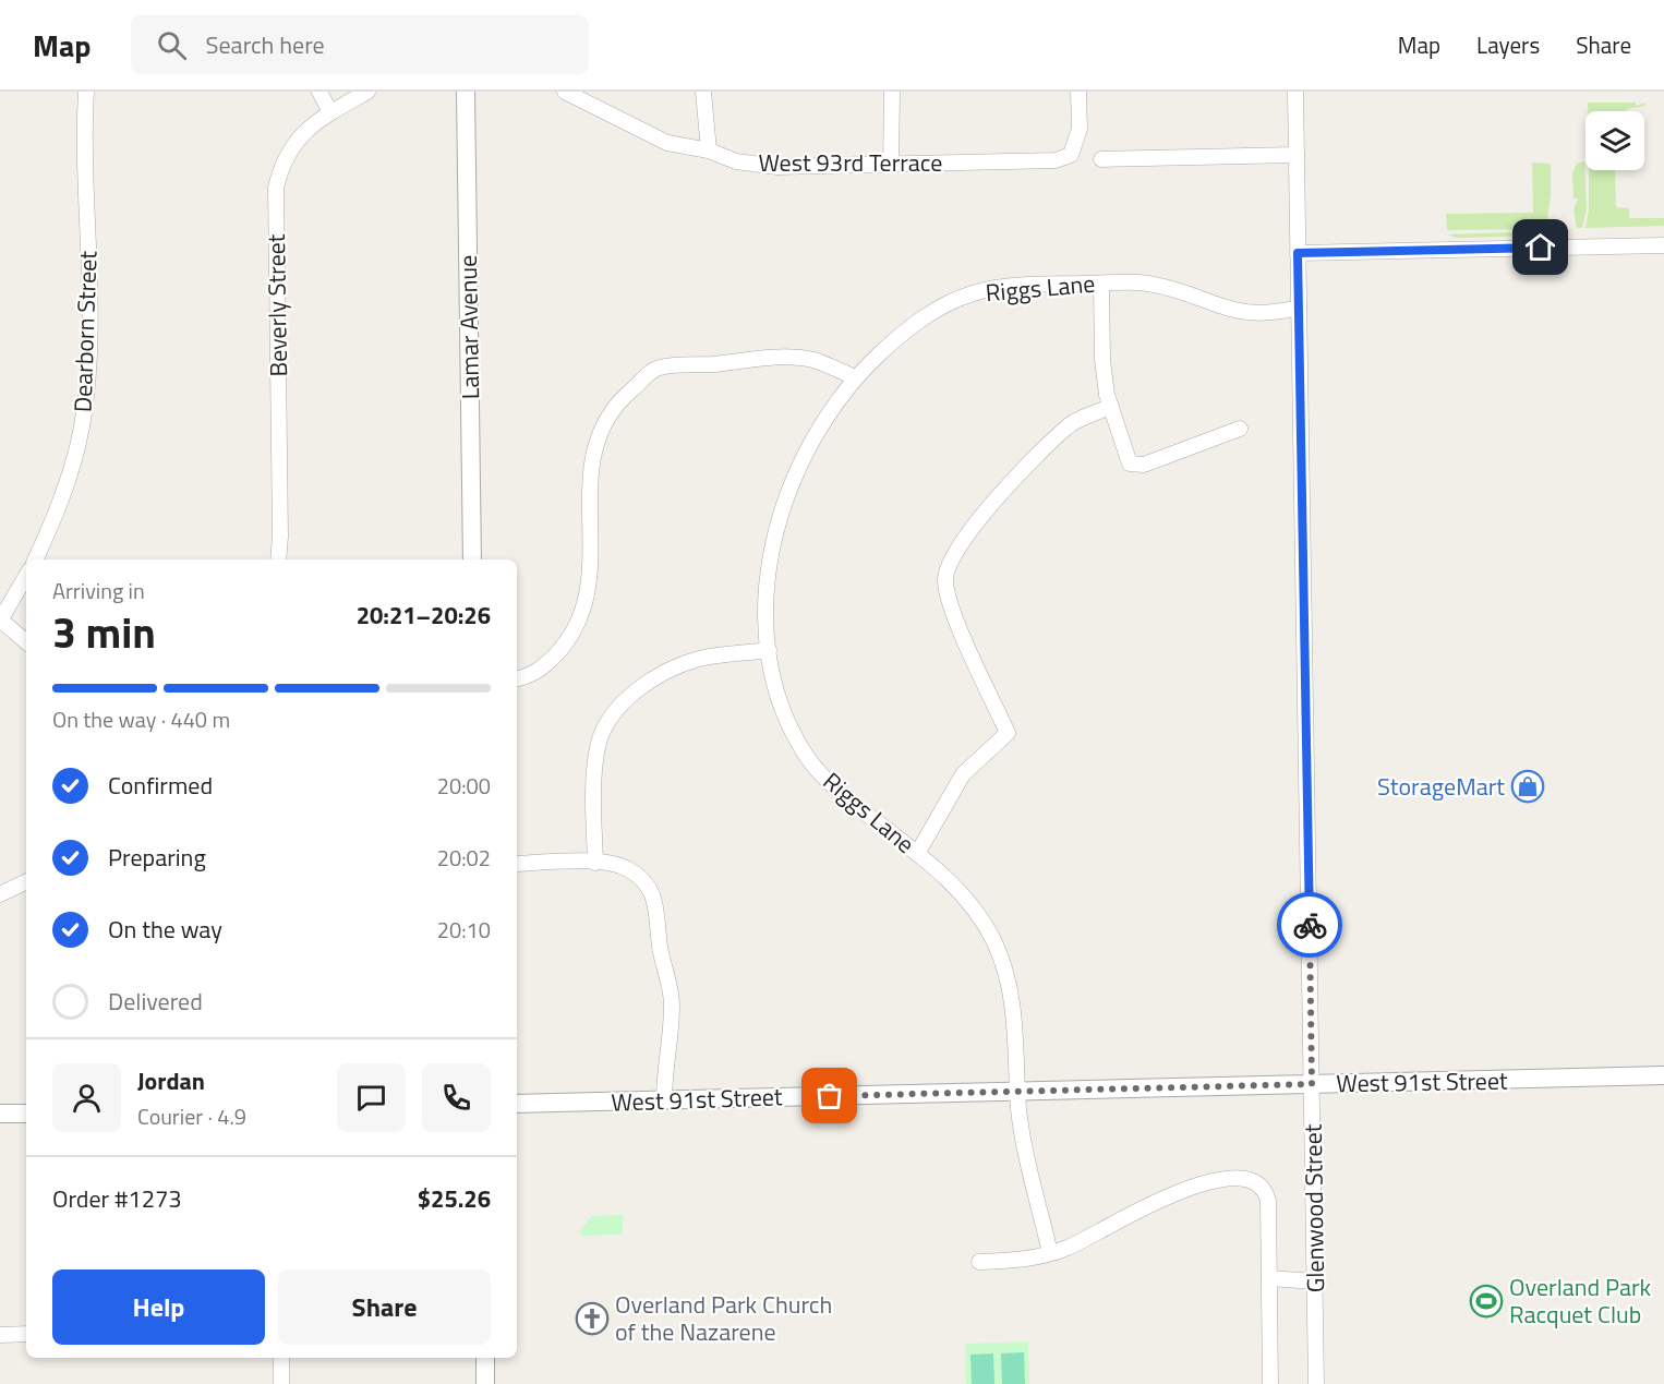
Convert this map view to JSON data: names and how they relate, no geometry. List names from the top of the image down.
{
  "streets": {
    "street": [
      "West 93rd Terrace",
      "Riggs Lane",
      "Beverly Street",
      "Lamar Avenue",
      "Dearborn Street",
      "West 91st Street",
      "Glenwood Street"
    ]
  },
  "crossings": [
    ["Riggs Lane", "West 91st Street"],
    ["Riggs Lane", "Glenwood Street"],
    ["West 91st Street", "Glenwood Street"]
  ],
  "places": {
    "shop": ["StorageMart"],
    "sports": ["Overland Park Racquet Club"],
    "church": ["Overland Park Church of the Nazarene"]
  },
  "page": {
    "header": "Map",
    "search": "Search here",
    "nav": ["Map", "Layers", "Share"],
    "heading": ["3 min", "Arriving in", "20:21–20:26"],
    "panel": [
      "Jordan",
      "Courier · 4.9",
      "Order #1273",
      "$25.26"
    ],
    "bar": "On the way · 440 m",
    "list": [
      ["Confirmed", "20:00"],
      ["Preparing", "20:02"],
      ["On the way", "20:10"],
      "Delivered"
    ],
    "buttons": ["Help", "Share"]
  }
}
